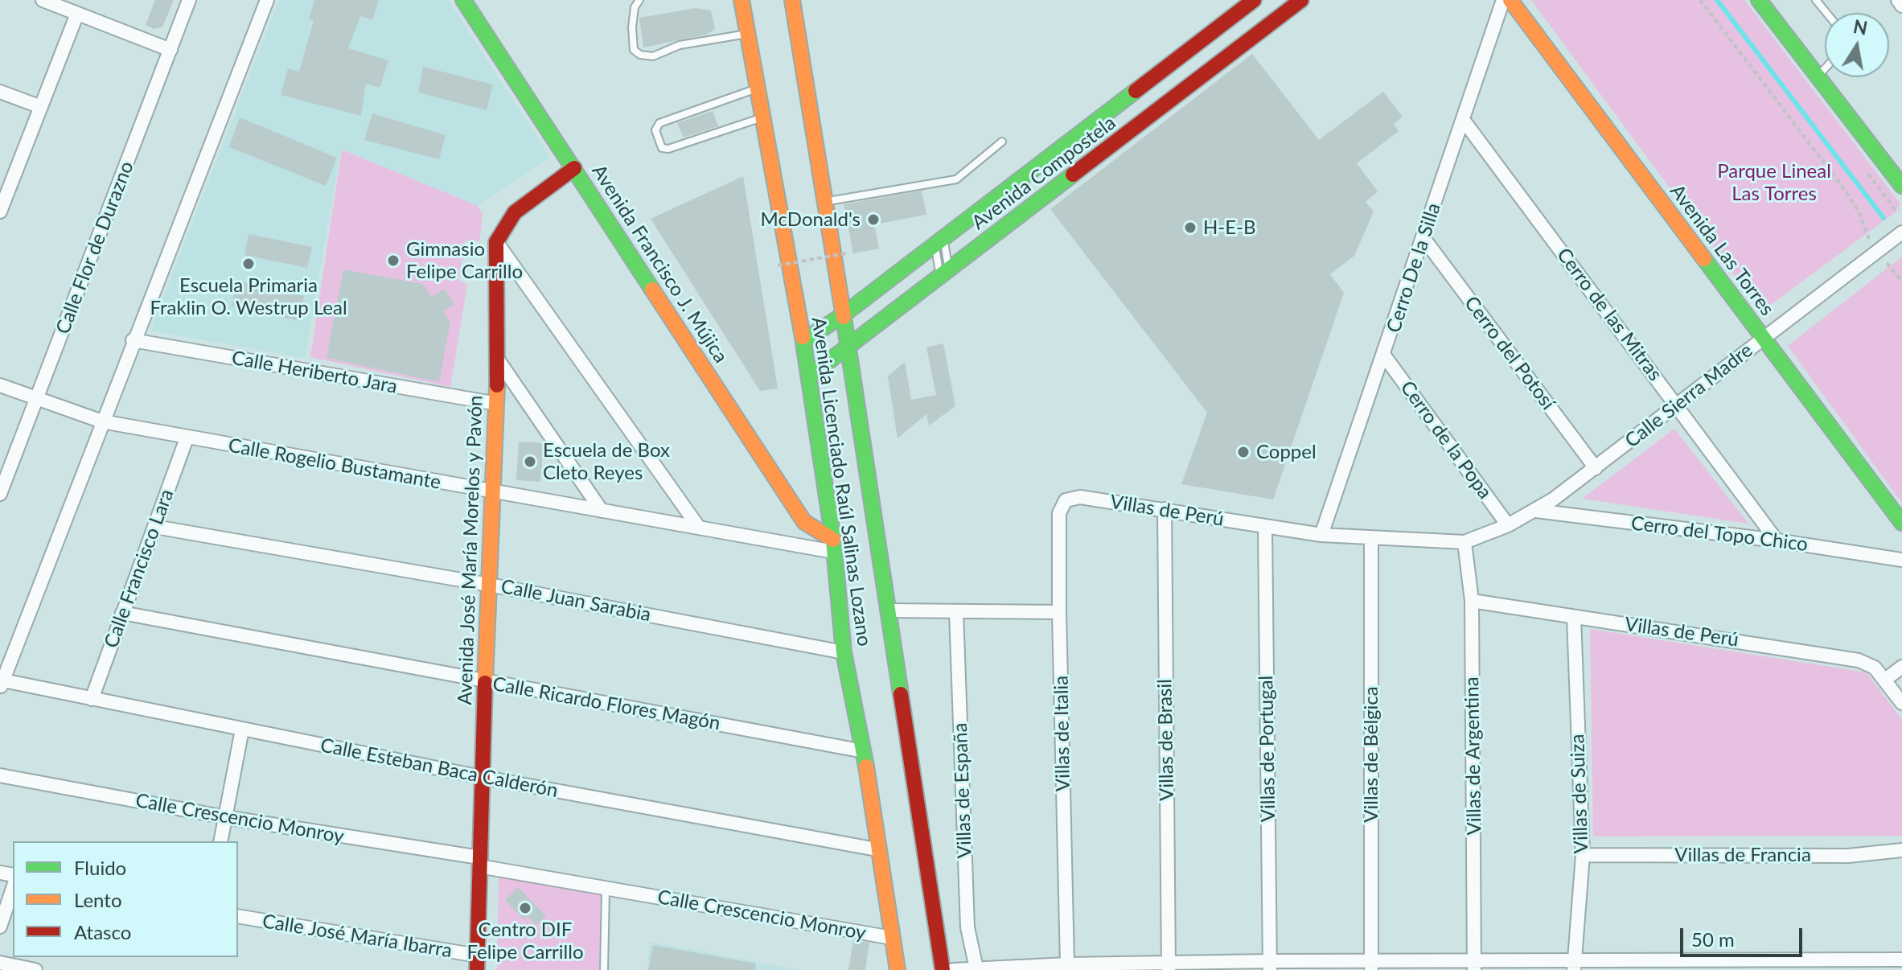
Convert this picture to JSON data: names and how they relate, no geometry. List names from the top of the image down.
{
  "streets": {
    "street": [
      "Avenida Compostela",
      "Calle Flor de Durazno",
      "Avenida Las Torres",
      "Avenida Francisco J. Mújica",
      "Cerro De la Silla",
      "Cerro de las Mitras",
      "Cerro del Potosí",
      "Calle Heriberto Jara",
      "Calle Sierra Madre",
      "Cerro de la Popa",
      "Calle Rogelio Bustamante",
      "Avenida Licenciado Raúl Salinas Lozano",
      "Villas de Perú",
      "Cerro del Topo Chico",
      "Avenida José María Morelos y Pavón",
      "Calle Francisco Lara",
      "Calle Juan Sarabia",
      "Calle Ricardo Flores Magón",
      "Villas de Italia",
      "Villas de Brasil",
      "Villas de Portugal",
      "Villas de Bélgica",
      "Villas de Argentina",
      "Calle Esteban Baca Calderón",
      "Villas de España",
      "Villas de Suiza",
      "Calle Crescencio Monroy",
      "Villas de Francia",
      "Calle José María Ibarra"
    ]
  },
  "crossings": [
    ["Avenida Compostela", "Avenida Licenciado Raúl Salinas Lozano"],
    ["Calle Flor de Durazno", "Calle Rogelio Bustamante"],
    ["Avenida Las Torres", "Calle Sierra Madre"],
    ["Avenida Francisco J. Mújica", "Calle Rogelio Bustamante"],
    ["Avenida Francisco J. Mújica", "Avenida Licenciado Raúl Salinas Lozano"],
    ["Cerro De la Silla", "Cerro de las Mitras"],
    ["Cerro De la Silla", "Cerro del Potosí"],
    ["Cerro De la Silla", "Cerro de la Popa"],
    ["Cerro De la Silla", "Villas de Perú"],
    ["Cerro de las Mitras", "Calle Sierra Madre"],
    ["Cerro de las Mitras", "Cerro del Topo Chico"],
    ["Cerro del Potosí", "Calle Sierra Madre"],
    ["Calle Heriberto Jara", "Avenida José María Morelos y Pavón"],
    ["Calle Sierra Madre", "Cerro de la Popa"],
    ["Calle Sierra Madre", "Villas de Perú"],
    ["Calle Sierra Madre", "Cerro del Topo Chico"],
    ["Calle Sierra Madre", "Villas de Argentina"],
    ["Calle Rogelio Bustamante", "Avenida Licenciado Raúl Salinas Lozano"],
    ["Calle Rogelio Bustamante", "Avenida José María Morelos y Pavón"],
    ["Calle Rogelio Bustamante", "Calle Francisco Lara"],
    ["Avenida Licenciado Raúl Salinas Lozano", "Calle Juan Sarabia"],
    ["Avenida Licenciado Raúl Salinas Lozano", "Calle Ricardo Flores Magón"],
    ["Avenida Licenciado Raúl Salinas Lozano", "Calle Esteban Baca Calderón"],
    ["Avenida Licenciado Raúl Salinas Lozano", "Calle Crescencio Monroy"],
    ["Villas de Perú", "Villas de Italia"],
    ["Villas de Perú", "Villas de Brasil"],
    ["Villas de Perú", "Villas de Portugal"],
    ["Villas de Perú", "Villas de Bélgica"],
    ["Villas de Perú", "Villas de Argentina"],
    ["Villas de Perú", "Villas de Suiza"],
    ["Avenida José María Morelos y Pavón", "Calle Juan Sarabia"],
    ["Avenida José María Morelos y Pavón", "Calle Ricardo Flores Magón"],
    ["Avenida José María Morelos y Pavón", "Calle Esteban Baca Calderón"],
    ["Avenida José María Morelos y Pavón", "Calle Crescencio Monroy"],
    ["Avenida José María Morelos y Pavón", "Calle José María Ibarra"],
    ["Calle Francisco Lara", "Calle Juan Sarabia"],
    ["Calle Francisco Lara", "Calle Ricardo Flores Magón"],
    ["Calle Francisco Lara", "Calle Esteban Baca Calderón"],
    ["Villas de Suiza", "Villas de Francia"]
  ],
  "parks": ["Parque Lineal Las Torres"],
  "places": [
    "McDonald's",
    "H-E-B",
    "Gimnasio Felipe Carrillo",
    "Escuela Primaria Fraklin O. Westrup Leal",
    "Coppel",
    "Escuela de Box Cleto Reyes",
    "Centro DIF Felipe Carrillo"
  ],
  "legend": ["Fluido", "Lento", "Atasco"],
  "scale_bar": "50 m",
  "north": "top"
}
